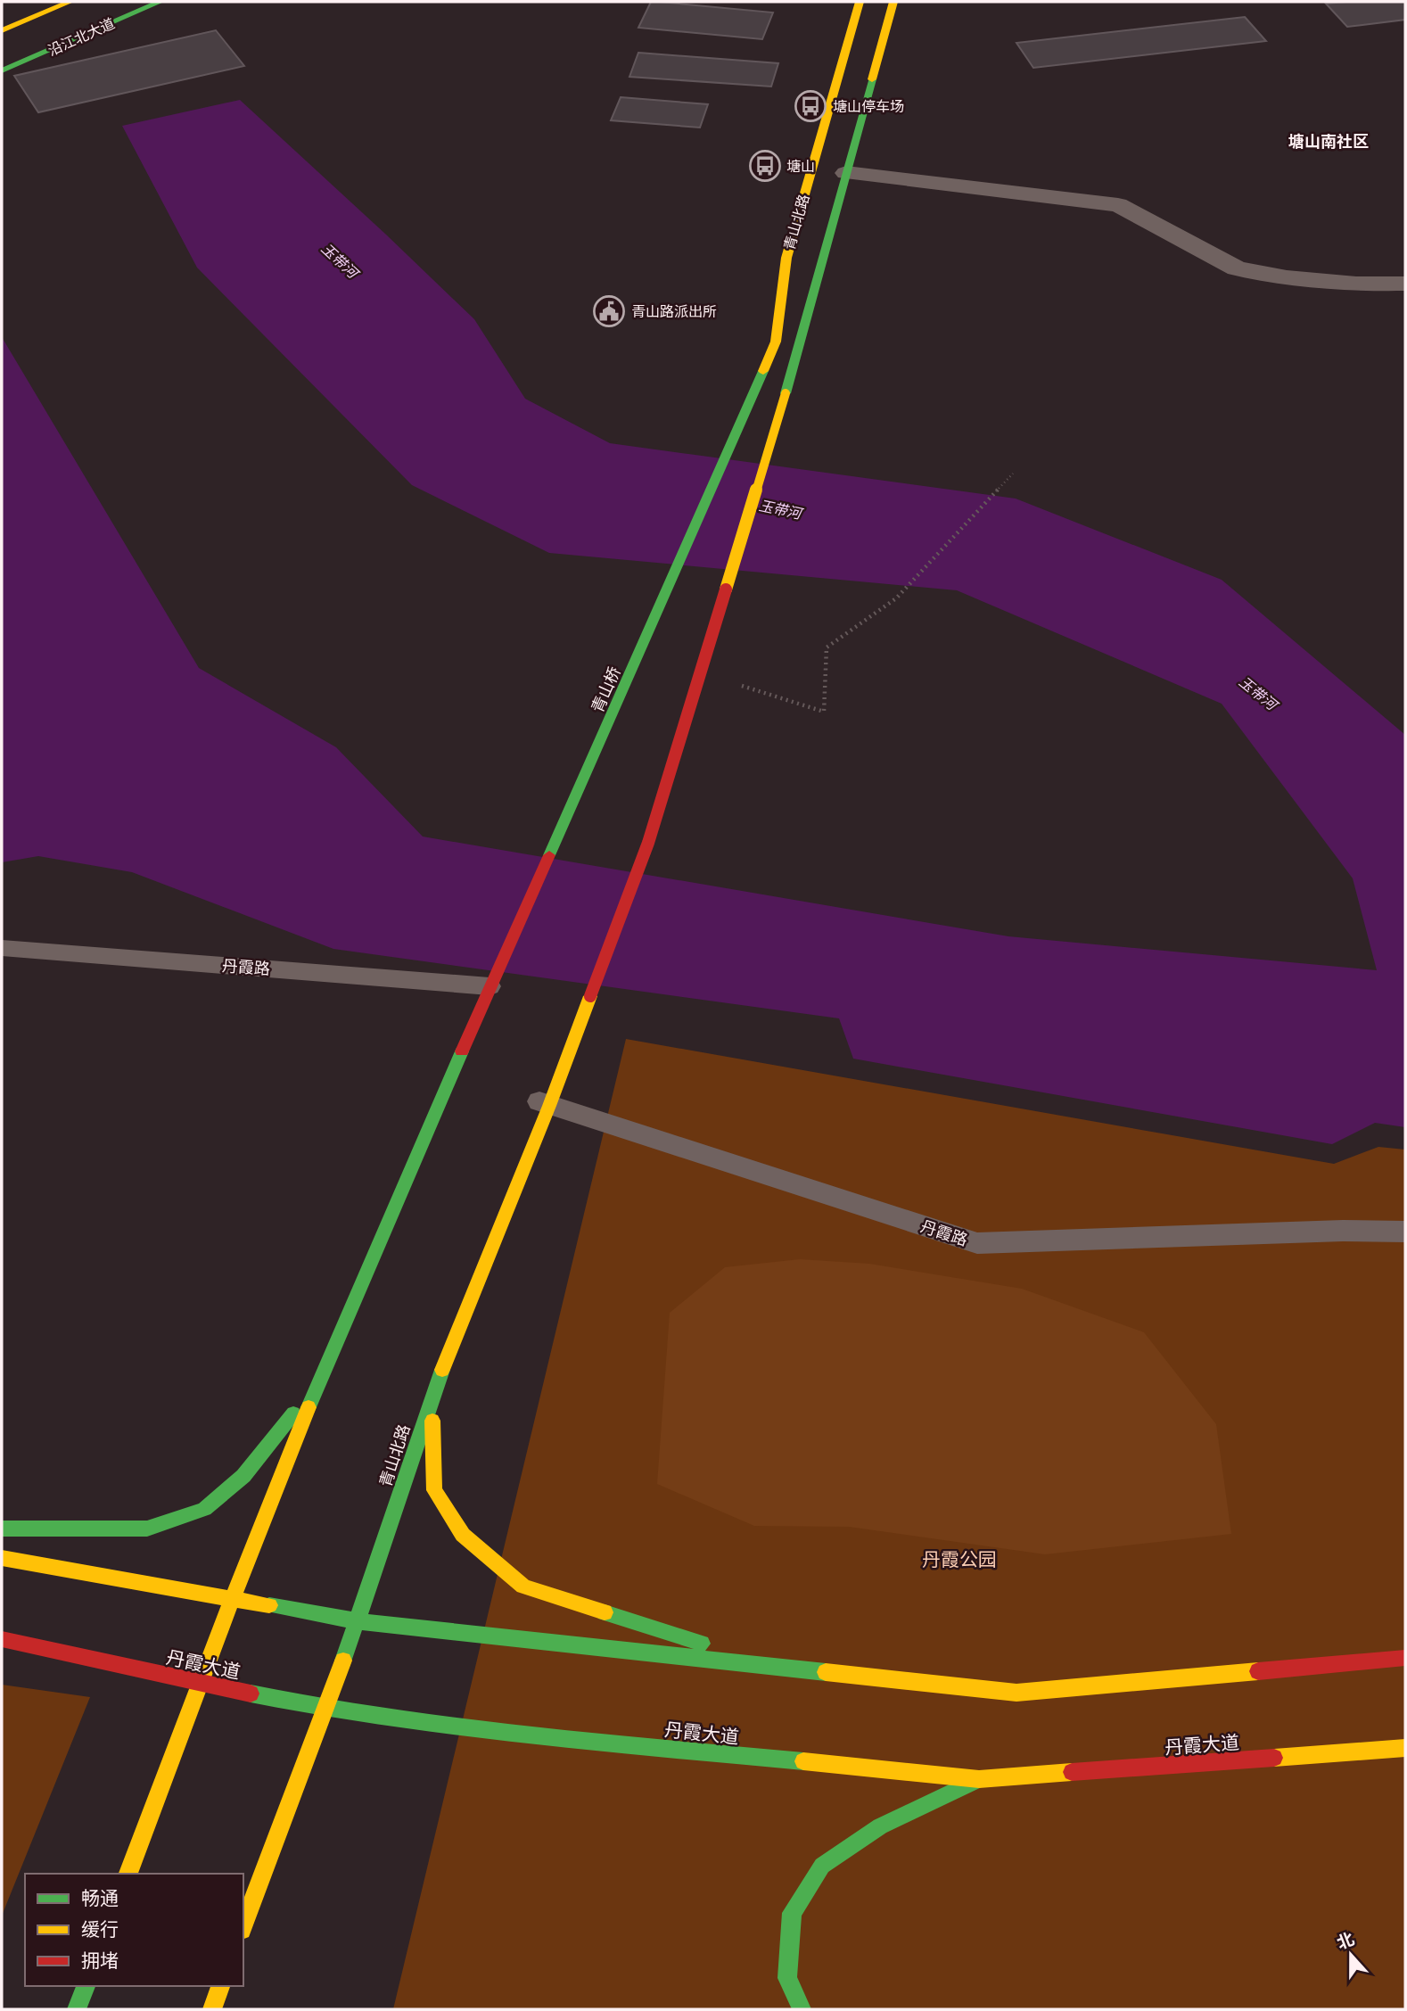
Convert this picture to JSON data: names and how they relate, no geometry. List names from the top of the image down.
{
  "streets": {
    "main road": [
      "沿江北大道",
      "青山北路",
      "青山桥",
      "丹霞大道"
    ],
    "lane": ["丹霞路"]
  },
  "crossings": [
    ["青山北路", "青山桥"],
    ["青山北路", "丹霞路"],
    ["青山北路", "丹霞大道"],
    ["青山桥", "丹霞路"]
  ],
  "districts": ["塘山南社区"],
  "water": ["玉带河"],
  "parks": ["丹霞公园"],
  "places": {
    "bus stop": ["塘山停车场", "塘山"],
    "public building": ["青山路派出所"]
  },
  "legend": ["畅通", "缓行", "拥堵"],
  "north": "top"
}
